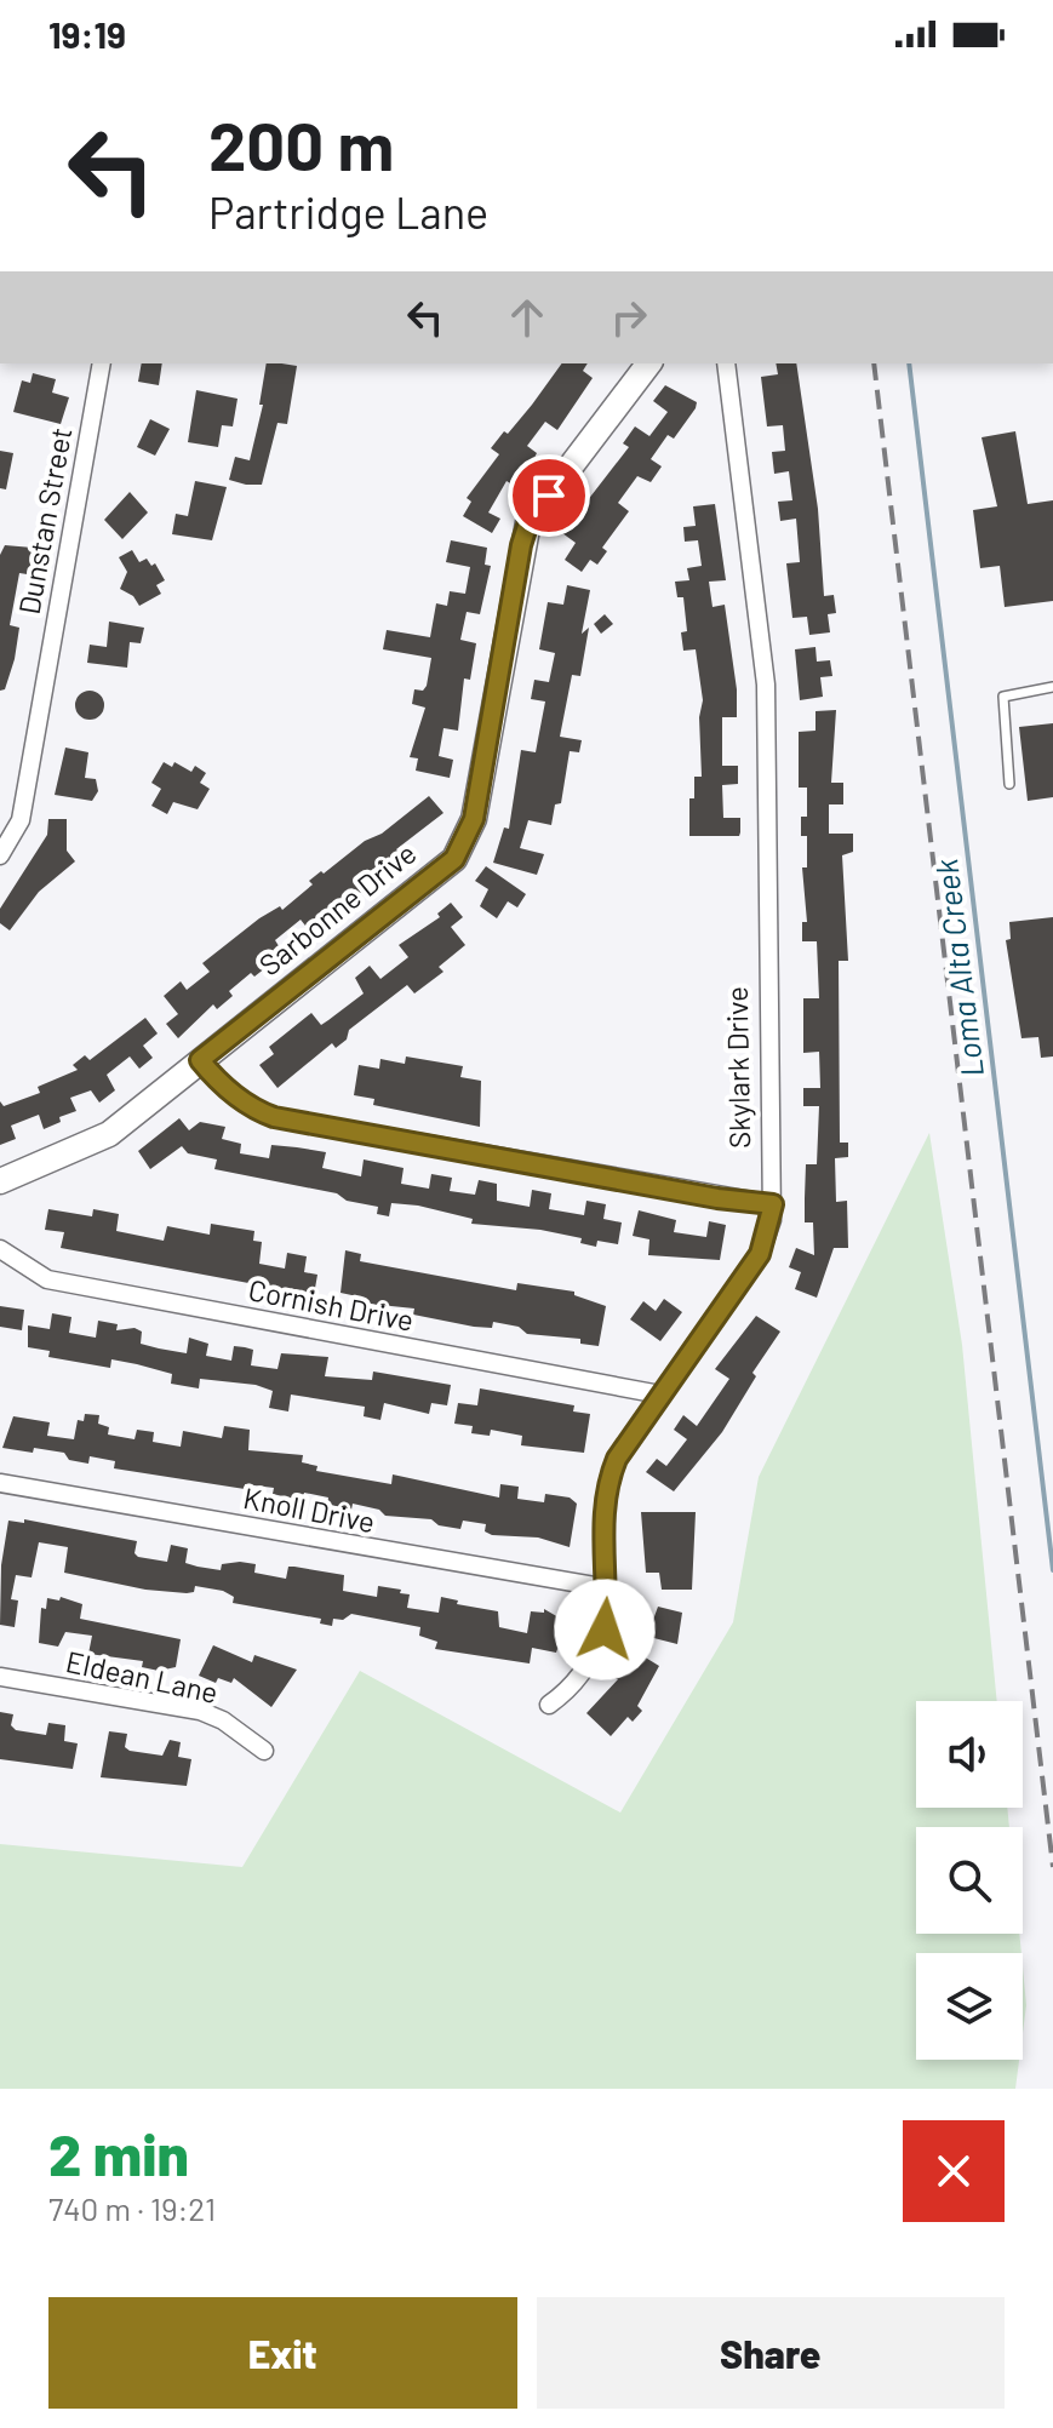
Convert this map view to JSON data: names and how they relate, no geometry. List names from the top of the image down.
{
  "streets": {
    "street": [
      "Dunstan Street",
      "Sarbonne Drive",
      "Skylark Drive",
      "Cornish Drive",
      "Knoll Drive",
      "Eldean Lane"
    ]
  },
  "crossings": [
    ["Skylark Drive", "Cornish Drive"],
    ["Skylark Drive", "Knoll Drive"]
  ],
  "water": ["Loma Alta Creek"],
  "page": {
    "status": "19:19",
    "turn": ["200 m", "Partridge Lane"],
    "heading": ["2 min", "740 m · 19:21"],
    "buttons": ["Exit", "Share"]
  }
}
